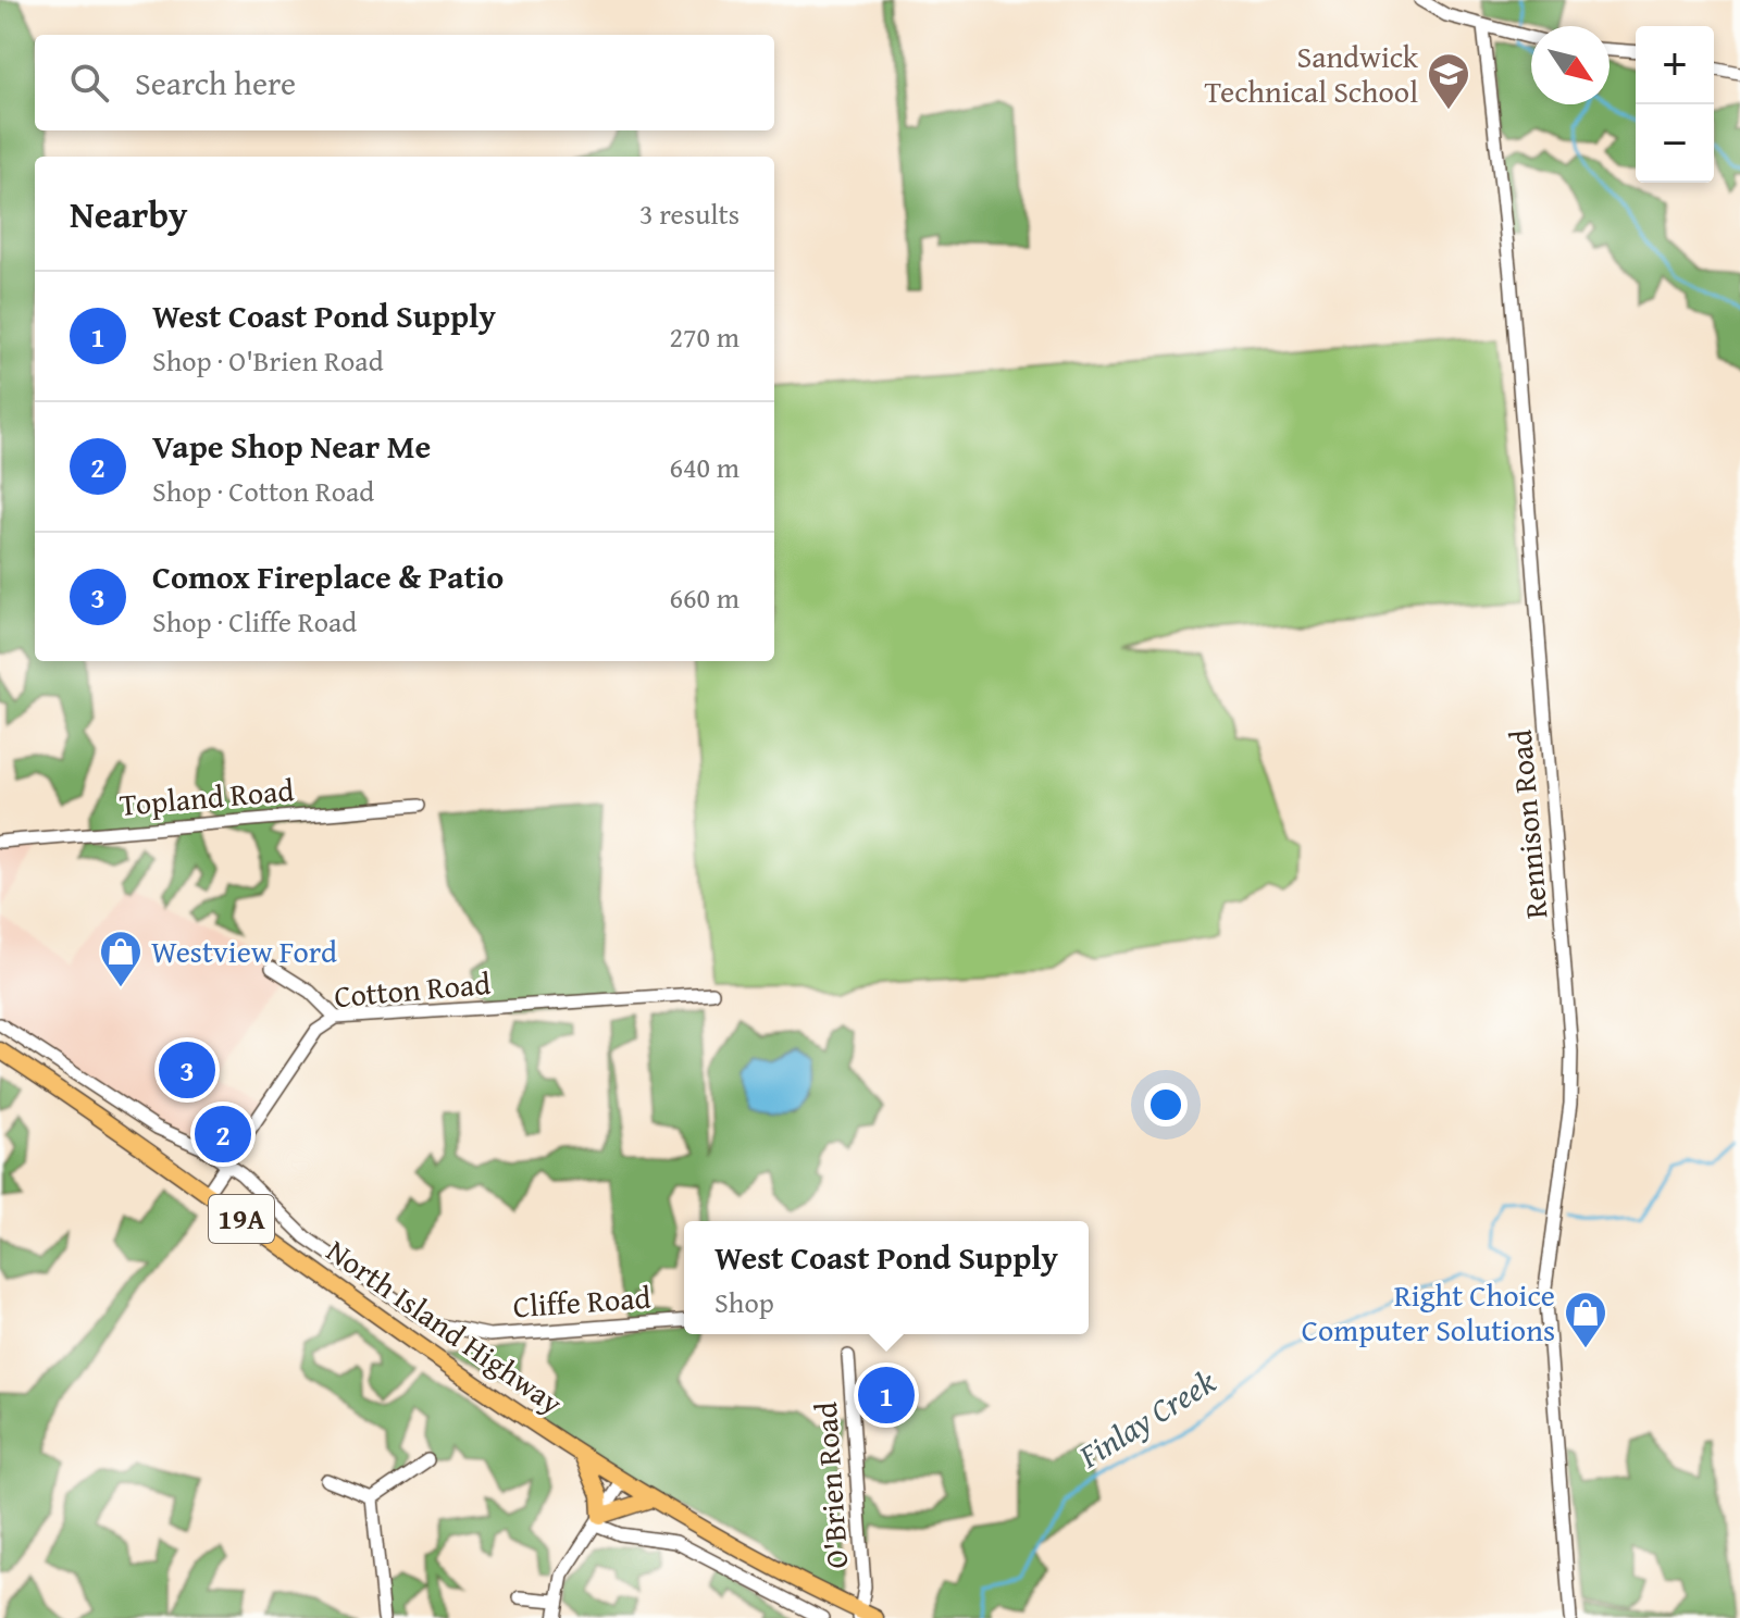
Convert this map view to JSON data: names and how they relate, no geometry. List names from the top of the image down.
{
  "streets": {
    "main road": ["19A", "North Island Highway"],
    "street": [
      "Topland Road",
      "Rennison Road",
      "Cotton Road",
      "Cliffe Road",
      "O'Brien Road"
    ]
  },
  "crossings": [
    ["Cotton Road", "Cliffe Road"],
    ["Cotton Road", "North Island Highway"],
    ["North Island Highway", "O'Brien Road"]
  ],
  "water": ["Finlay Creek"],
  "places": {
    "school or university": ["Sandwick Technical School"],
    "shop": ["Westview Ford", "Right Choice Computer Solutions"]
  },
  "north": "bottom right",
  "page": {
    "map_buttons": ["+", "−"],
    "search": "Search here",
    "heading": ["Nearby", "3 results"],
    "list": [
      {
        "mark": "1",
        "name": "West Coast Pond Supply",
        "note": "Shop · O'Brien Road",
        "value": "270 m"
      },
      {
        "mark": "2",
        "name": "Vape Shop Near Me",
        "note": "Shop · Cotton Road",
        "value": "640 m"
      },
      {
        "mark": "3",
        "name": "Comox Fireplace & Patio",
        "note": "Shop · Cliffe Road",
        "value": "660 m"
      }
    ],
    "pins": ["3", "2", "1"],
    "popup": ["West Coast Pond Supply", "Shop"]
  }
}
